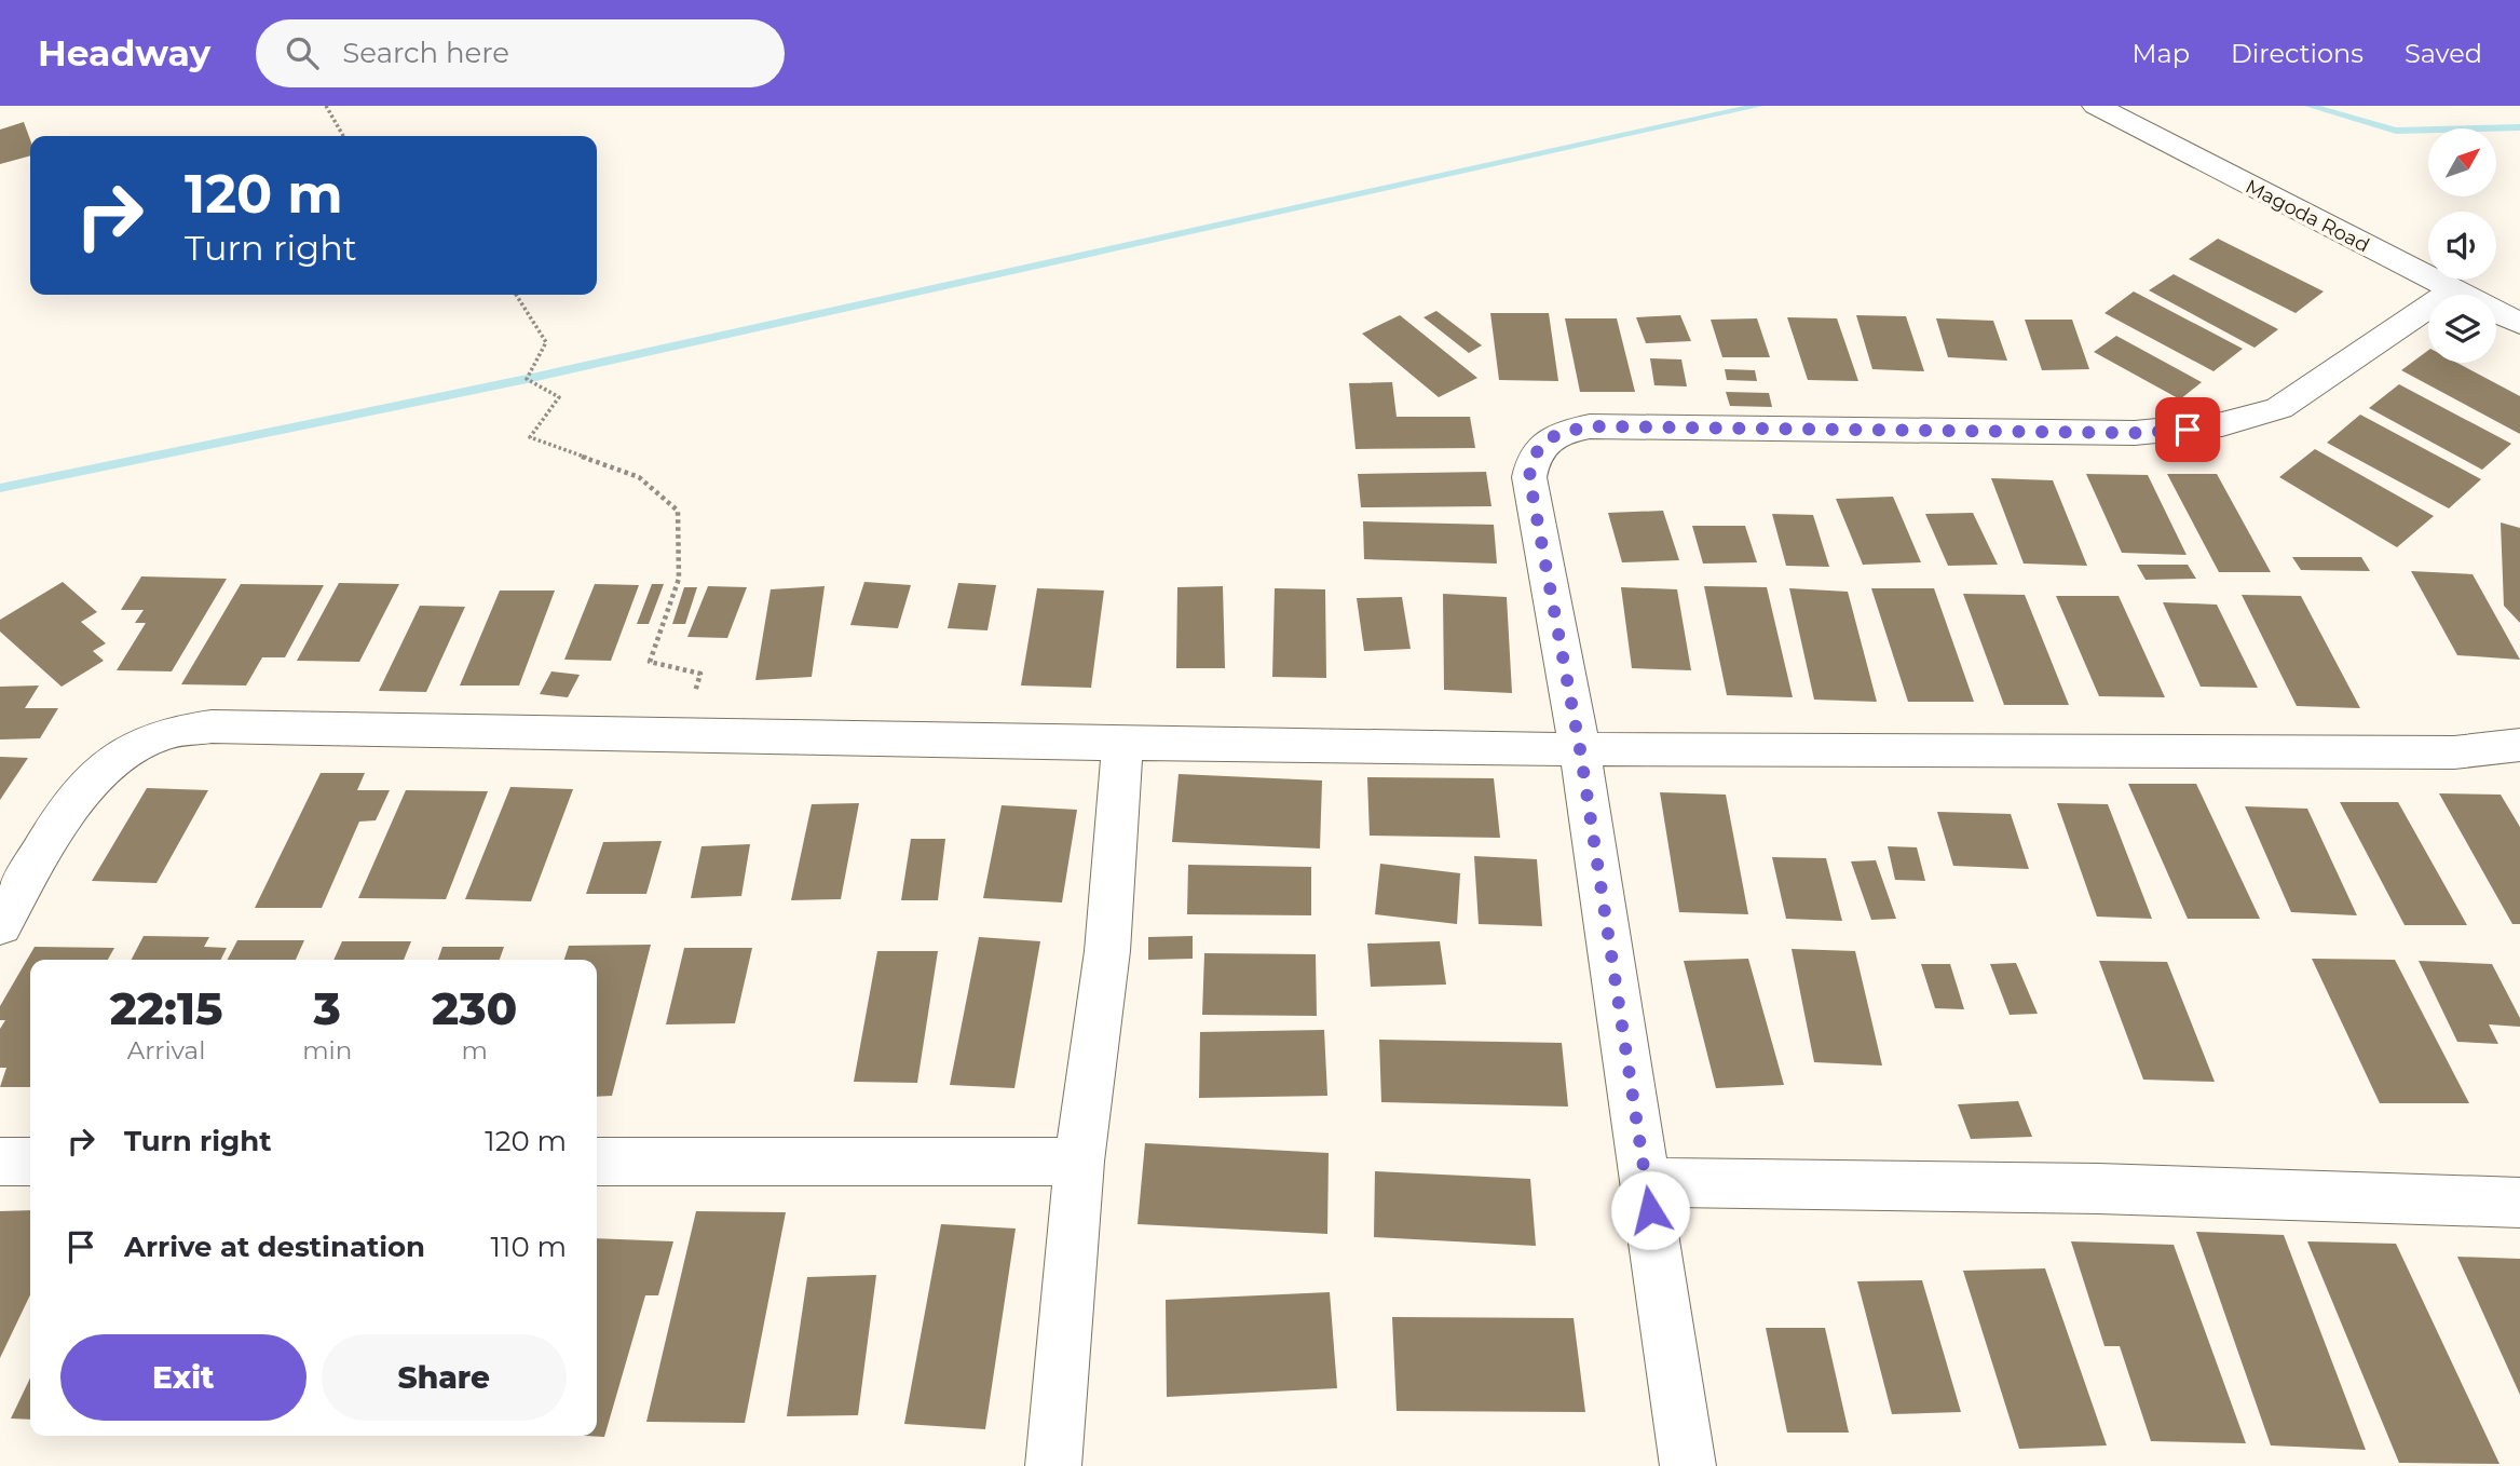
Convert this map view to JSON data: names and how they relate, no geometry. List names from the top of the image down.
{
  "streets": {
    "street": ["Magoda Road"]
  },
  "north": "top right",
  "page": {
    "header": "Headway",
    "search": "Search here",
    "nav": ["Map", "Directions", "Saved"],
    "turn": ["120 m", "Turn right"],
    "eta": [
      "22:15",
      "Arrival",
      "3",
      "min",
      "230",
      "m"
    ],
    "list": [
      {
        "name": "Turn right",
        "value": "120 m"
      },
      {
        "name": "Arrive at destination",
        "value": "110 m"
      }
    ],
    "buttons": ["Exit", "Share"]
  }
}
